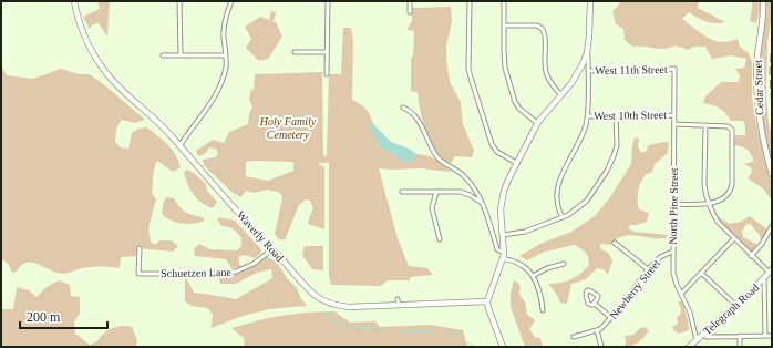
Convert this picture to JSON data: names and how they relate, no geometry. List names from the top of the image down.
{
  "streets": {
    "street": [
      "West 11th Street",
      "Cedar Street",
      "West 10th Street",
      "North Pine Street",
      "Waverly Road",
      "Schuetzen Lane",
      "Newberry Street",
      "Telegraph Road"
    ]
  },
  "crossings": [
    ["West 11th Street", "North Pine Street"],
    ["West 10th Street", "North Pine Street"],
    ["North Pine Street", "Newberry Street"],
    ["North Pine Street", "Telegraph Road"],
    ["Waverly Road", "Schuetzen Lane"]
  ],
  "parks": ["Holy Family Cemetery"],
  "scale_bar": "200 m"
}
